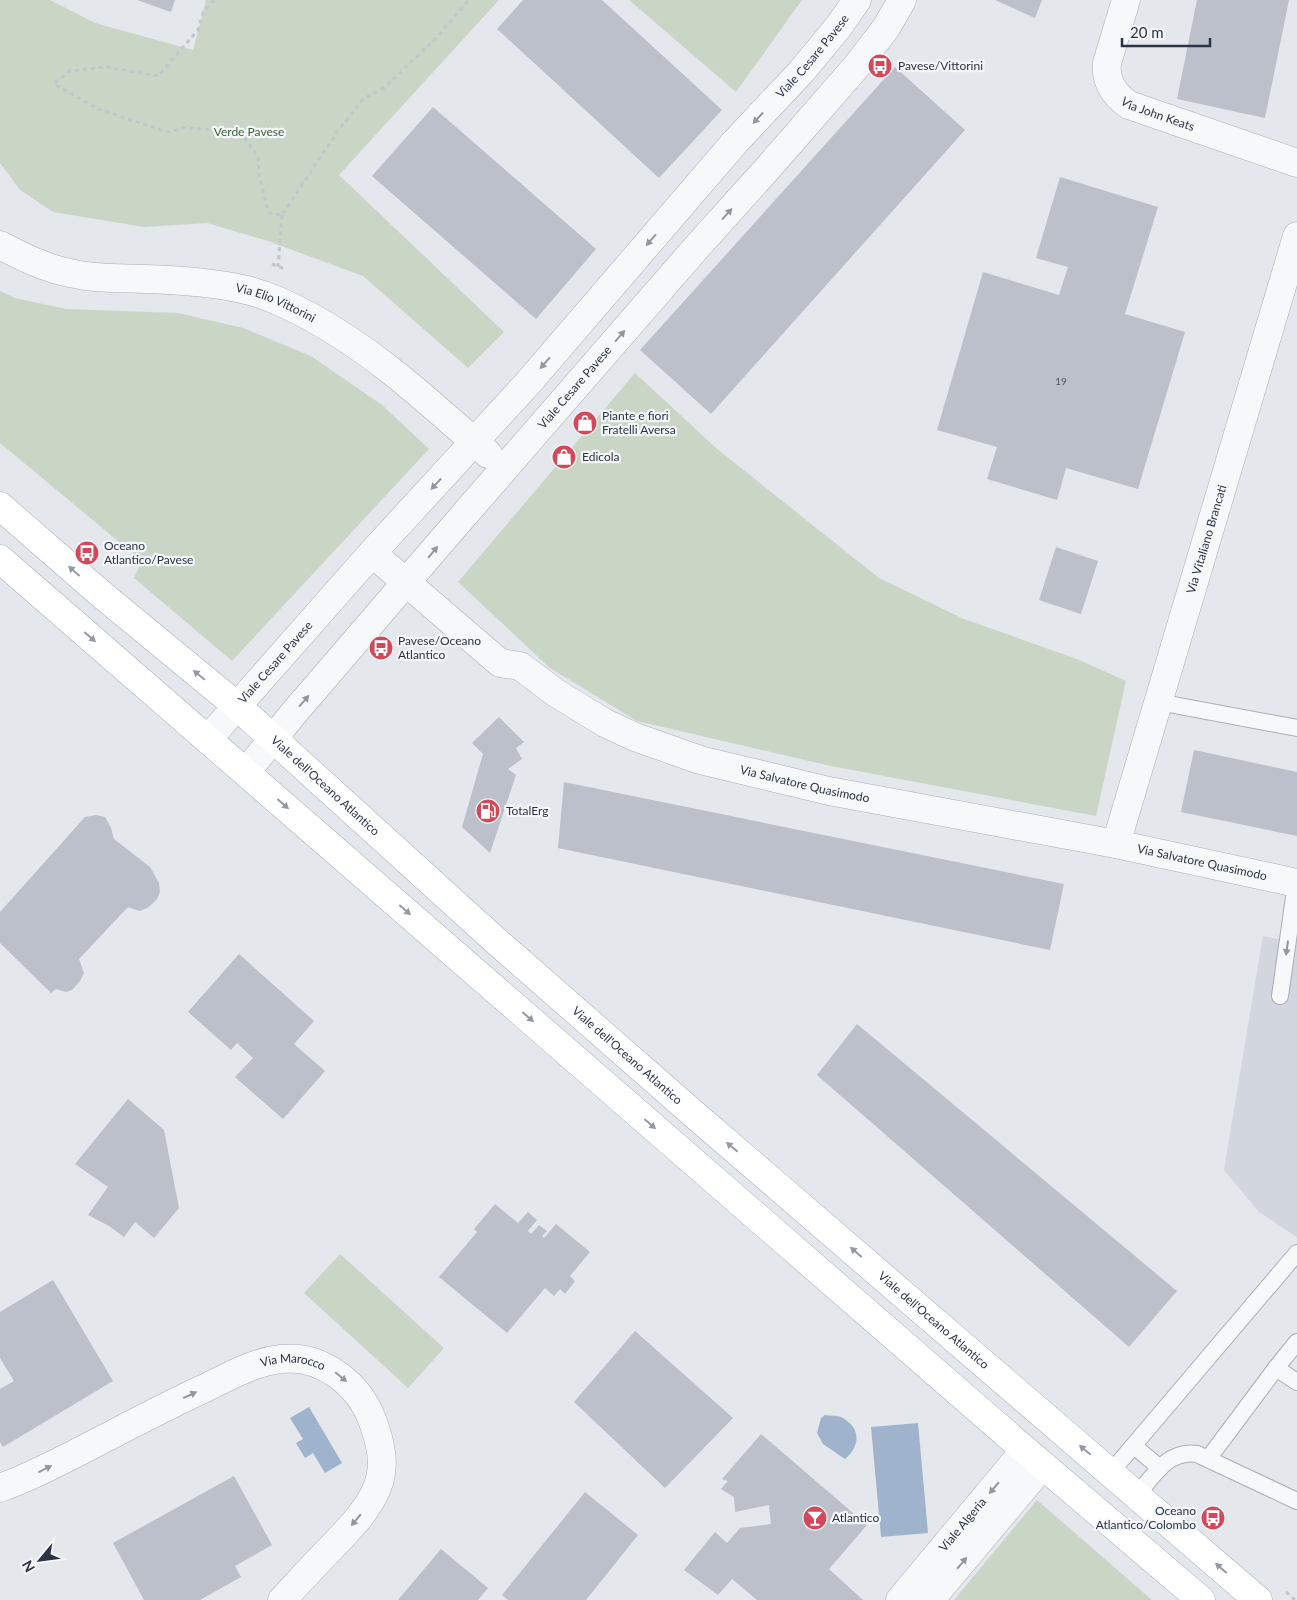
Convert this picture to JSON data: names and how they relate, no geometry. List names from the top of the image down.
{
  "streets": {
    "main road": ["Viale dell'Oceano Atlantico"],
    "street": [
      "Viale Cesare Pavese",
      "Via John Keats",
      "Via Elio Vittorini",
      "Via Vitaliano Brancati",
      "Via Salvatore Quasimodo",
      "Via Marocco",
      "Viale Algeria"
    ]
  },
  "crossings": [
    ["Viale Cesare Pavese", "Via Elio Vittorini"],
    ["Viale Cesare Pavese", "Viale dell'Oceano Atlantico"],
    ["Viale Cesare Pavese", "Via Salvatore Quasimodo"],
    ["Via Vitaliano Brancati", "Via Salvatore Quasimodo"]
  ],
  "parks": ["Verde Pavese"],
  "places": {
    "bus stop": [
      "Pavese/Vittorini",
      "Oceano Atlantico/Pavese",
      "Pavese/Oceano Atlantico",
      "Oceano Atlantico/Colombo"
    ],
    "shop": ["Piante e fiori Fratelli Aversa", "Edicola"],
    "fuel station": ["TotalErg"],
    "bar": ["Atlantico"]
  },
  "house_numbers": ["19"],
  "scale_bar": "20 m",
  "north": "bottom left"
}
